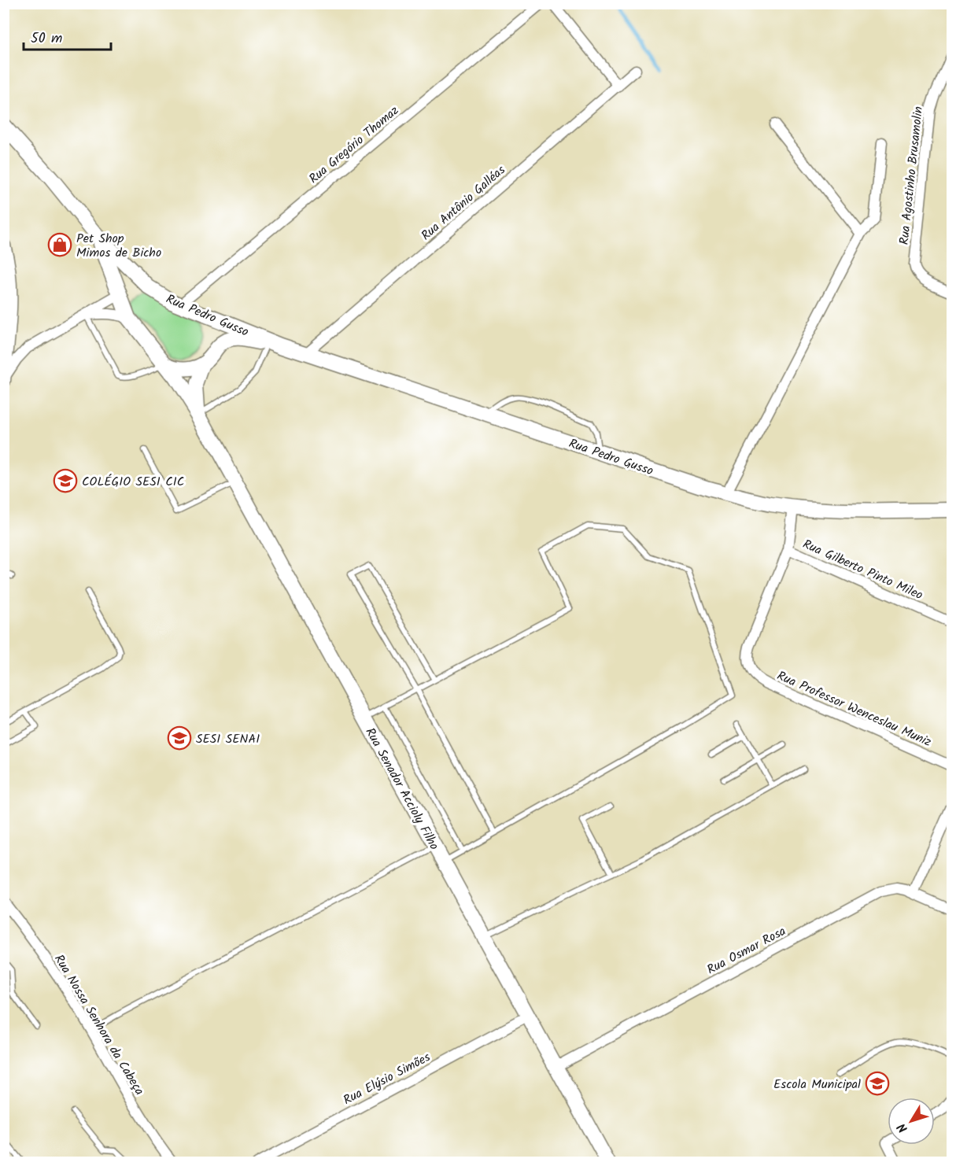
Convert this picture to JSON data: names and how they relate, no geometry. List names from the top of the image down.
{
  "streets": {
    "main road": ["Rua Pedro Gusso", "Rua Senador Accioly Filho"],
    "street": [
      "Rua Gregório Thomaz",
      "Rua Agostinho Brusamolin",
      "Rua Antônio Galléas",
      "Rua Gilberto Pinto Mileo",
      "Rua Professor Wenceslau Muniz",
      "Rua Osmar Rosa",
      "Rua Nossa Senhora da Cabeça",
      "Rua Elýsio Simões"
    ]
  },
  "crossings": [
    ["Rua Gregório Thomaz", "Rua Pedro Gusso"],
    ["Rua Antônio Galléas", "Rua Pedro Gusso"],
    ["Rua Pedro Gusso", "Rua Senador Accioly Filho"],
    ["Rua Gilberto Pinto Mileo", "Rua Professor Wenceslau Muniz"],
    ["Rua Senador Accioly Filho", "Rua Osmar Rosa"],
    ["Rua Senador Accioly Filho", "Rua Elýsio Simões"]
  ],
  "places": {
    "shop": ["Pet Shop Mimos de Bicho"],
    "school or university": ["COLÉGIO SESI CIC", "SESI SENAI", "Escola Municipal"]
  },
  "scale_bar": "50 m",
  "north": "bottom left"
}
